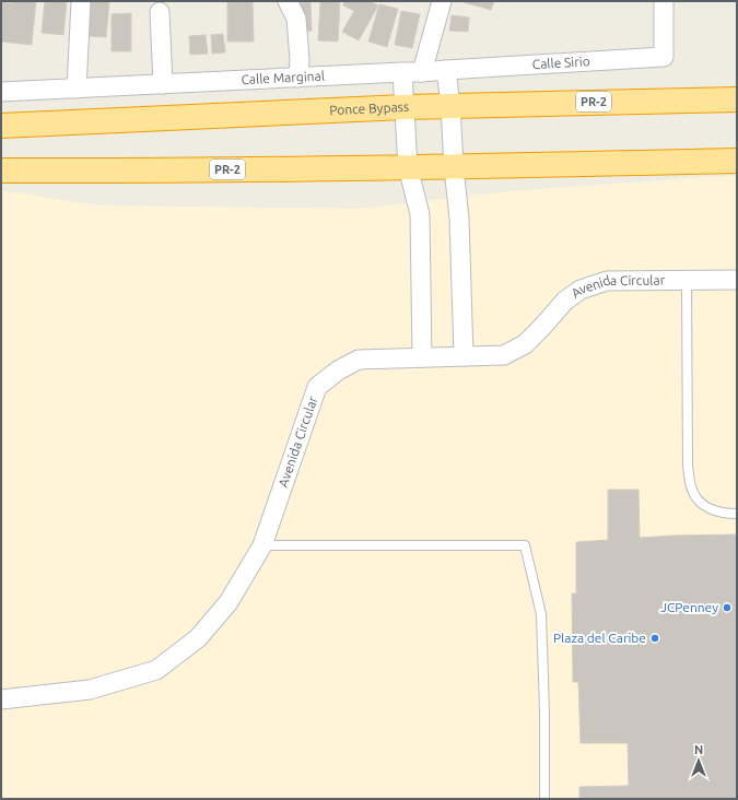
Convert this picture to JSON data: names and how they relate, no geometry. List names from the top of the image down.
{
  "streets": {
    "highway": ["PR-2", "Ponce Bypass"],
    "street": ["Calle Sirio", "Calle Marginal", "Avenida Circular"]
  },
  "crossings": [
    ["Calle Sirio", "Calle Marginal"]
  ],
  "places": ["JCPenney", "Plaza del Caribe"],
  "north": "top"
}
